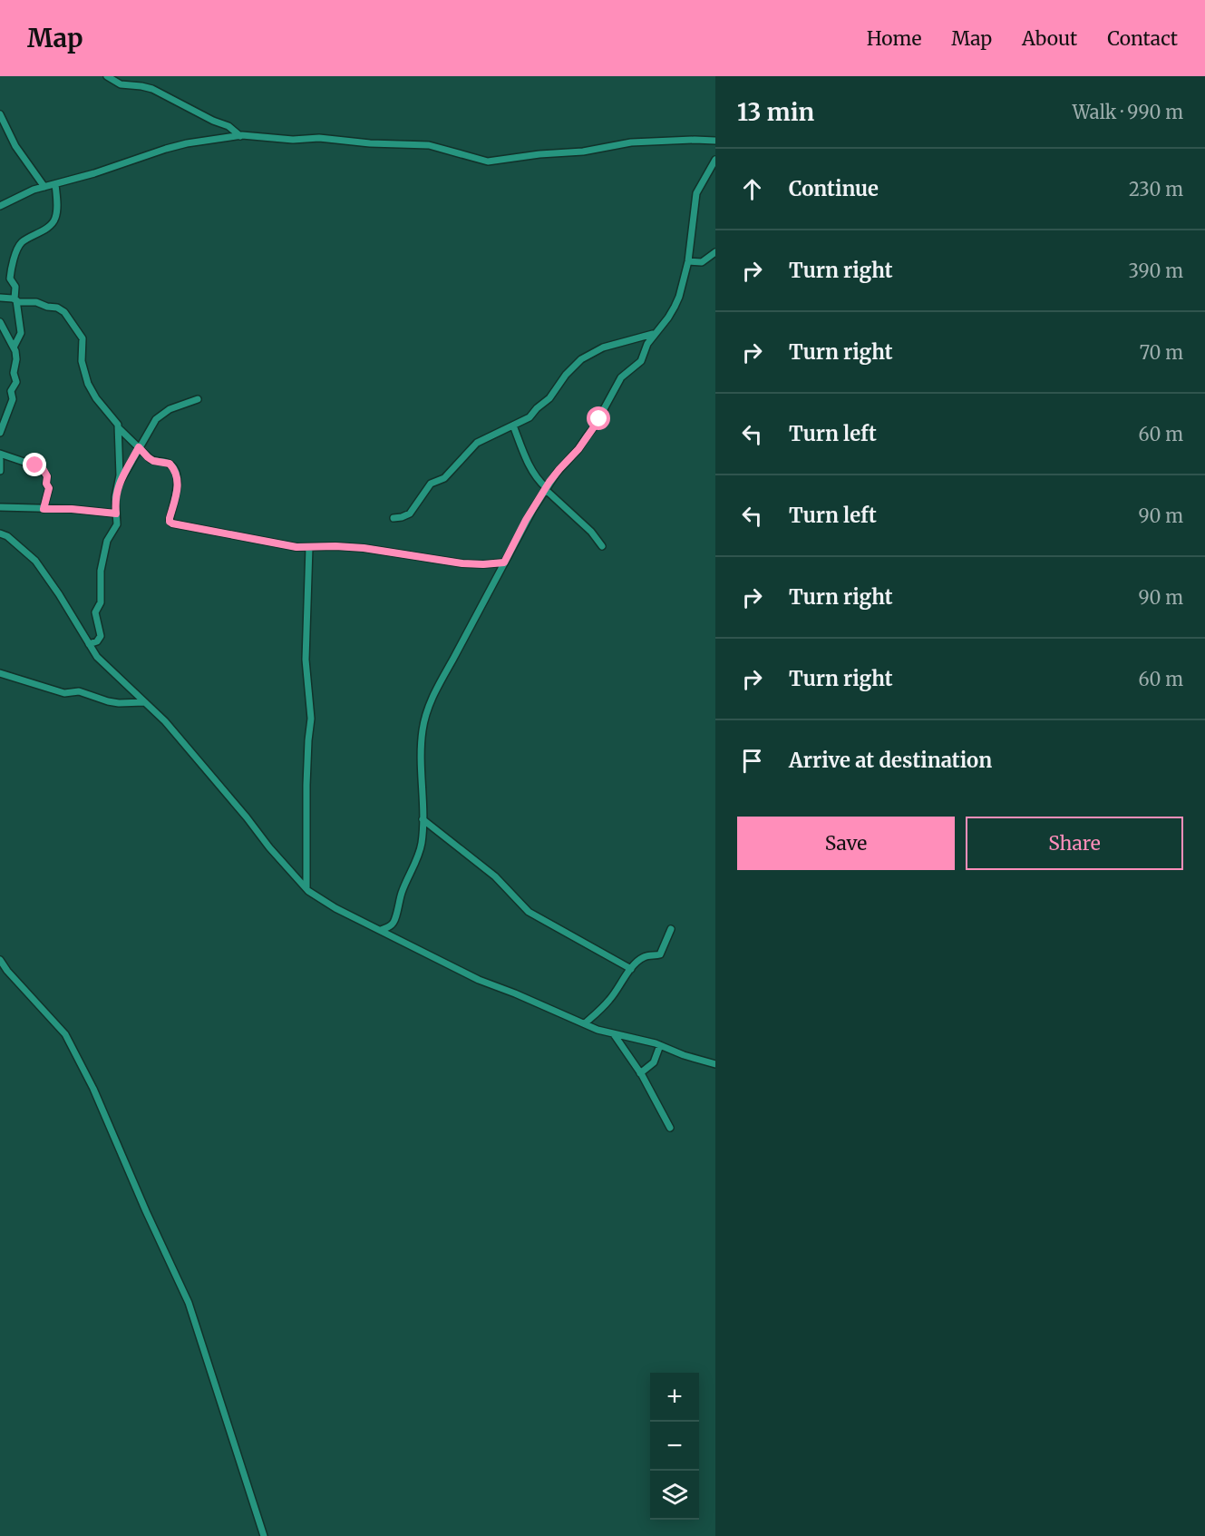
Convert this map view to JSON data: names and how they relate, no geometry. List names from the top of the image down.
{
  "page": {
    "header": "Map",
    "nav": [
      "Home",
      "Map",
      "About",
      "Contact"
    ],
    "heading": ["13 min", "Walk · 990 m"],
    "list": [
      ["Continue", "230 m"],
      ["Turn right", "390 m"],
      ["Turn right", "70 m"],
      ["Turn left", "60 m"],
      ["Turn left", "90 m"],
      ["Turn right", "90 m"],
      ["Turn right", "60 m"],
      "Arrive at destination"
    ],
    "buttons": ["Save", "Share"],
    "map_buttons": ["+", "−"]
  }
}
